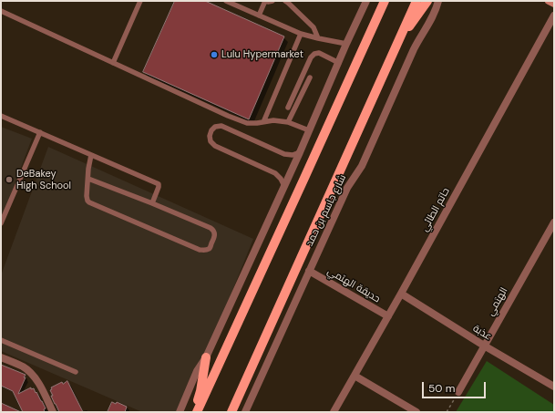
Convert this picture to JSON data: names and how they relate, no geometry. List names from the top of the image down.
{
  "streets": {
    "main road": ["شارع جاسم بن حمد"],
    "street": [
      "حاتم الطائي",
      "حديقة الهتمي",
      "الهتمي",
      "عذبة"
    ]
  },
  "crossings": [
    ["حاتم الطائي", "حديقة الهتمي"],
    ["حاتم الطائي", "عذبة"],
    ["شارع جاسم بن حمد", "حديقة الهتمي"],
    ["الهتمي", "عذبة"]
  ],
  "places": ["Lulu Hypermarket", "DeBakey High School"],
  "scale_bar": "50 m"
}
